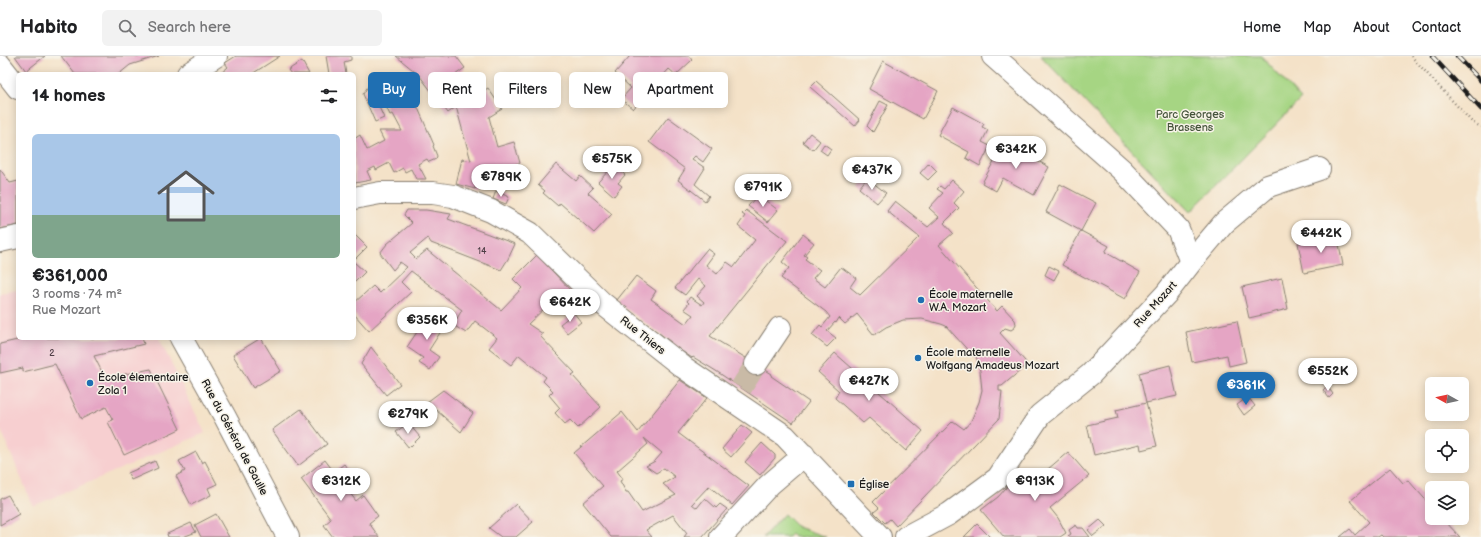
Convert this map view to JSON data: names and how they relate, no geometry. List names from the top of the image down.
{
  "streets": {
    "street": ["Rue Mozart", "Rue Thiers", "Rue du Général de Gaulle"]
  },
  "parks": ["Parc Georges Brassens"],
  "places": {
    "other": ["École maternelle W.A. Mozart", "École maternelle Wolfgang Amadeus Mozart", "École élementaire Zola 1"],
    "transit": ["Église"]
  },
  "house_numbers": ["14", "2"],
  "north": "left",
  "page": {
    "header": "Habito",
    "search": "Search here",
    "nav": [
      "Home",
      "Map",
      "About",
      "Contact"
    ],
    "chip": [
      "Buy",
      "Rent",
      "Filters",
      "New",
      "Apartment"
    ],
    "heading": "14 homes",
    "list": [
      {
        "name": "€361,000",
        "note": "3 rooms · 74 m² · Rue Mozart"
      }
    ],
    "price": [
      "€342K",
      "€575K",
      "€437K",
      "€789K",
      "€791K",
      "€442K",
      "€642K",
      "€356K",
      "€552K",
      "€427K",
      "€361K",
      "€279K",
      "€312K",
      "€913K"
    ]
  }
}
